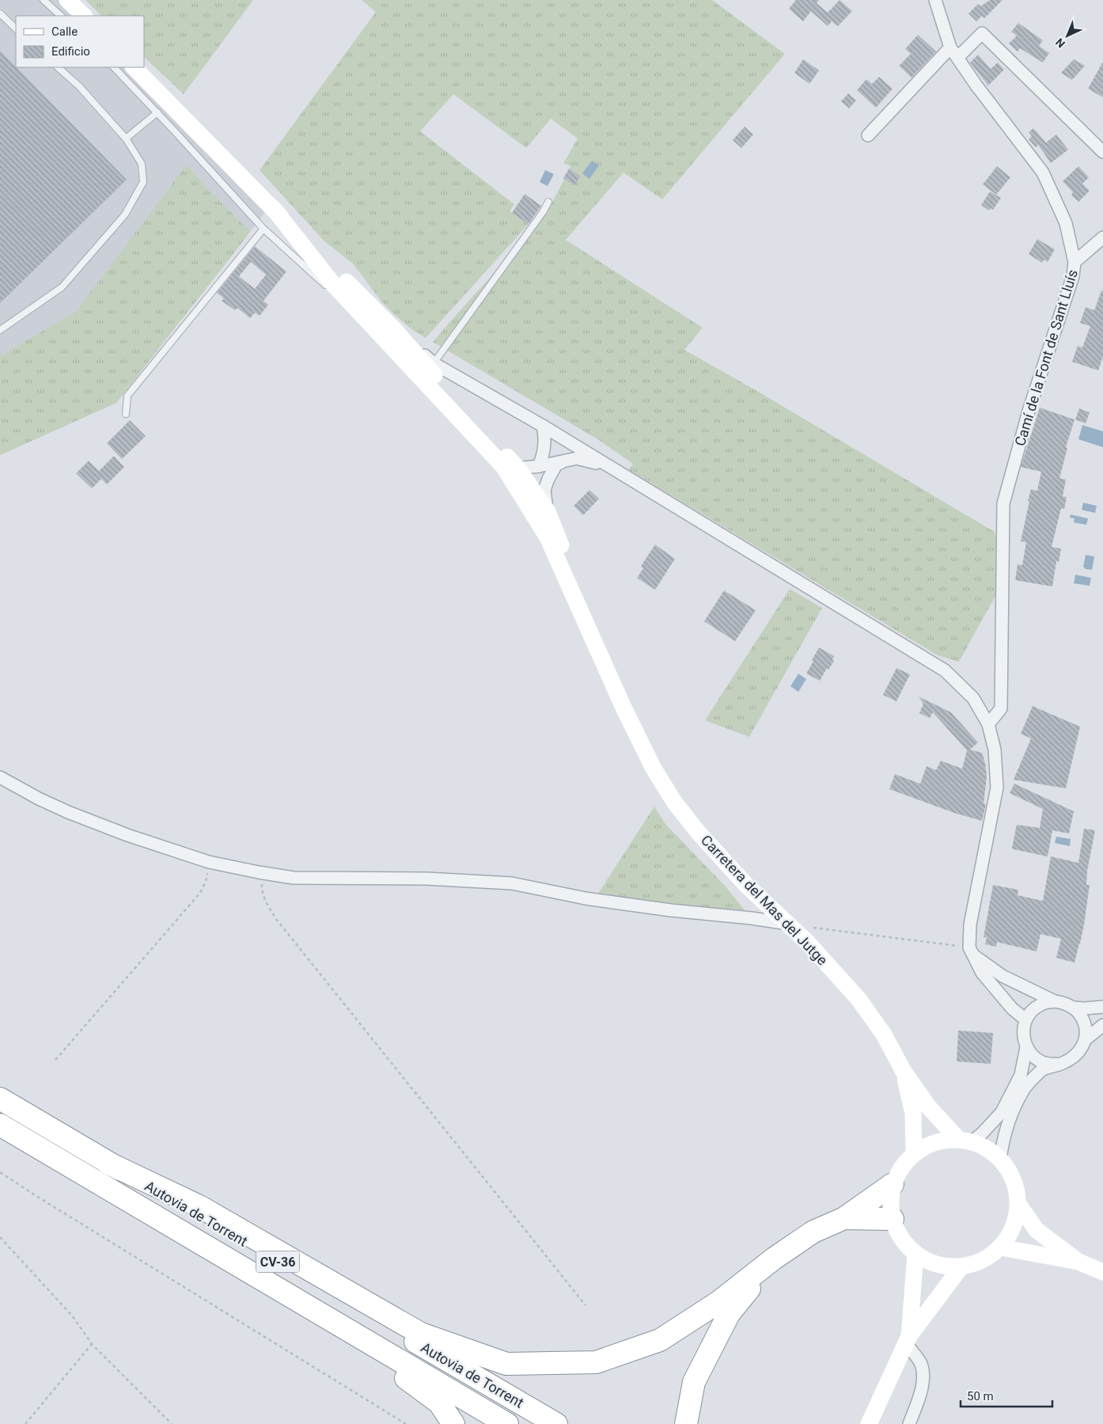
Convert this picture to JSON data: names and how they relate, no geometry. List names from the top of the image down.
{
  "streets": {
    "highway": ["Autovia de Torrent", "CV-36"],
    "street": ["Camí de la Font de Sant Lluís", "Carretera del Mas del Jutge"]
  },
  "legend": ["Calle", "Edificio"],
  "scale_bar": "50 m",
  "north": "bottom left"
}
